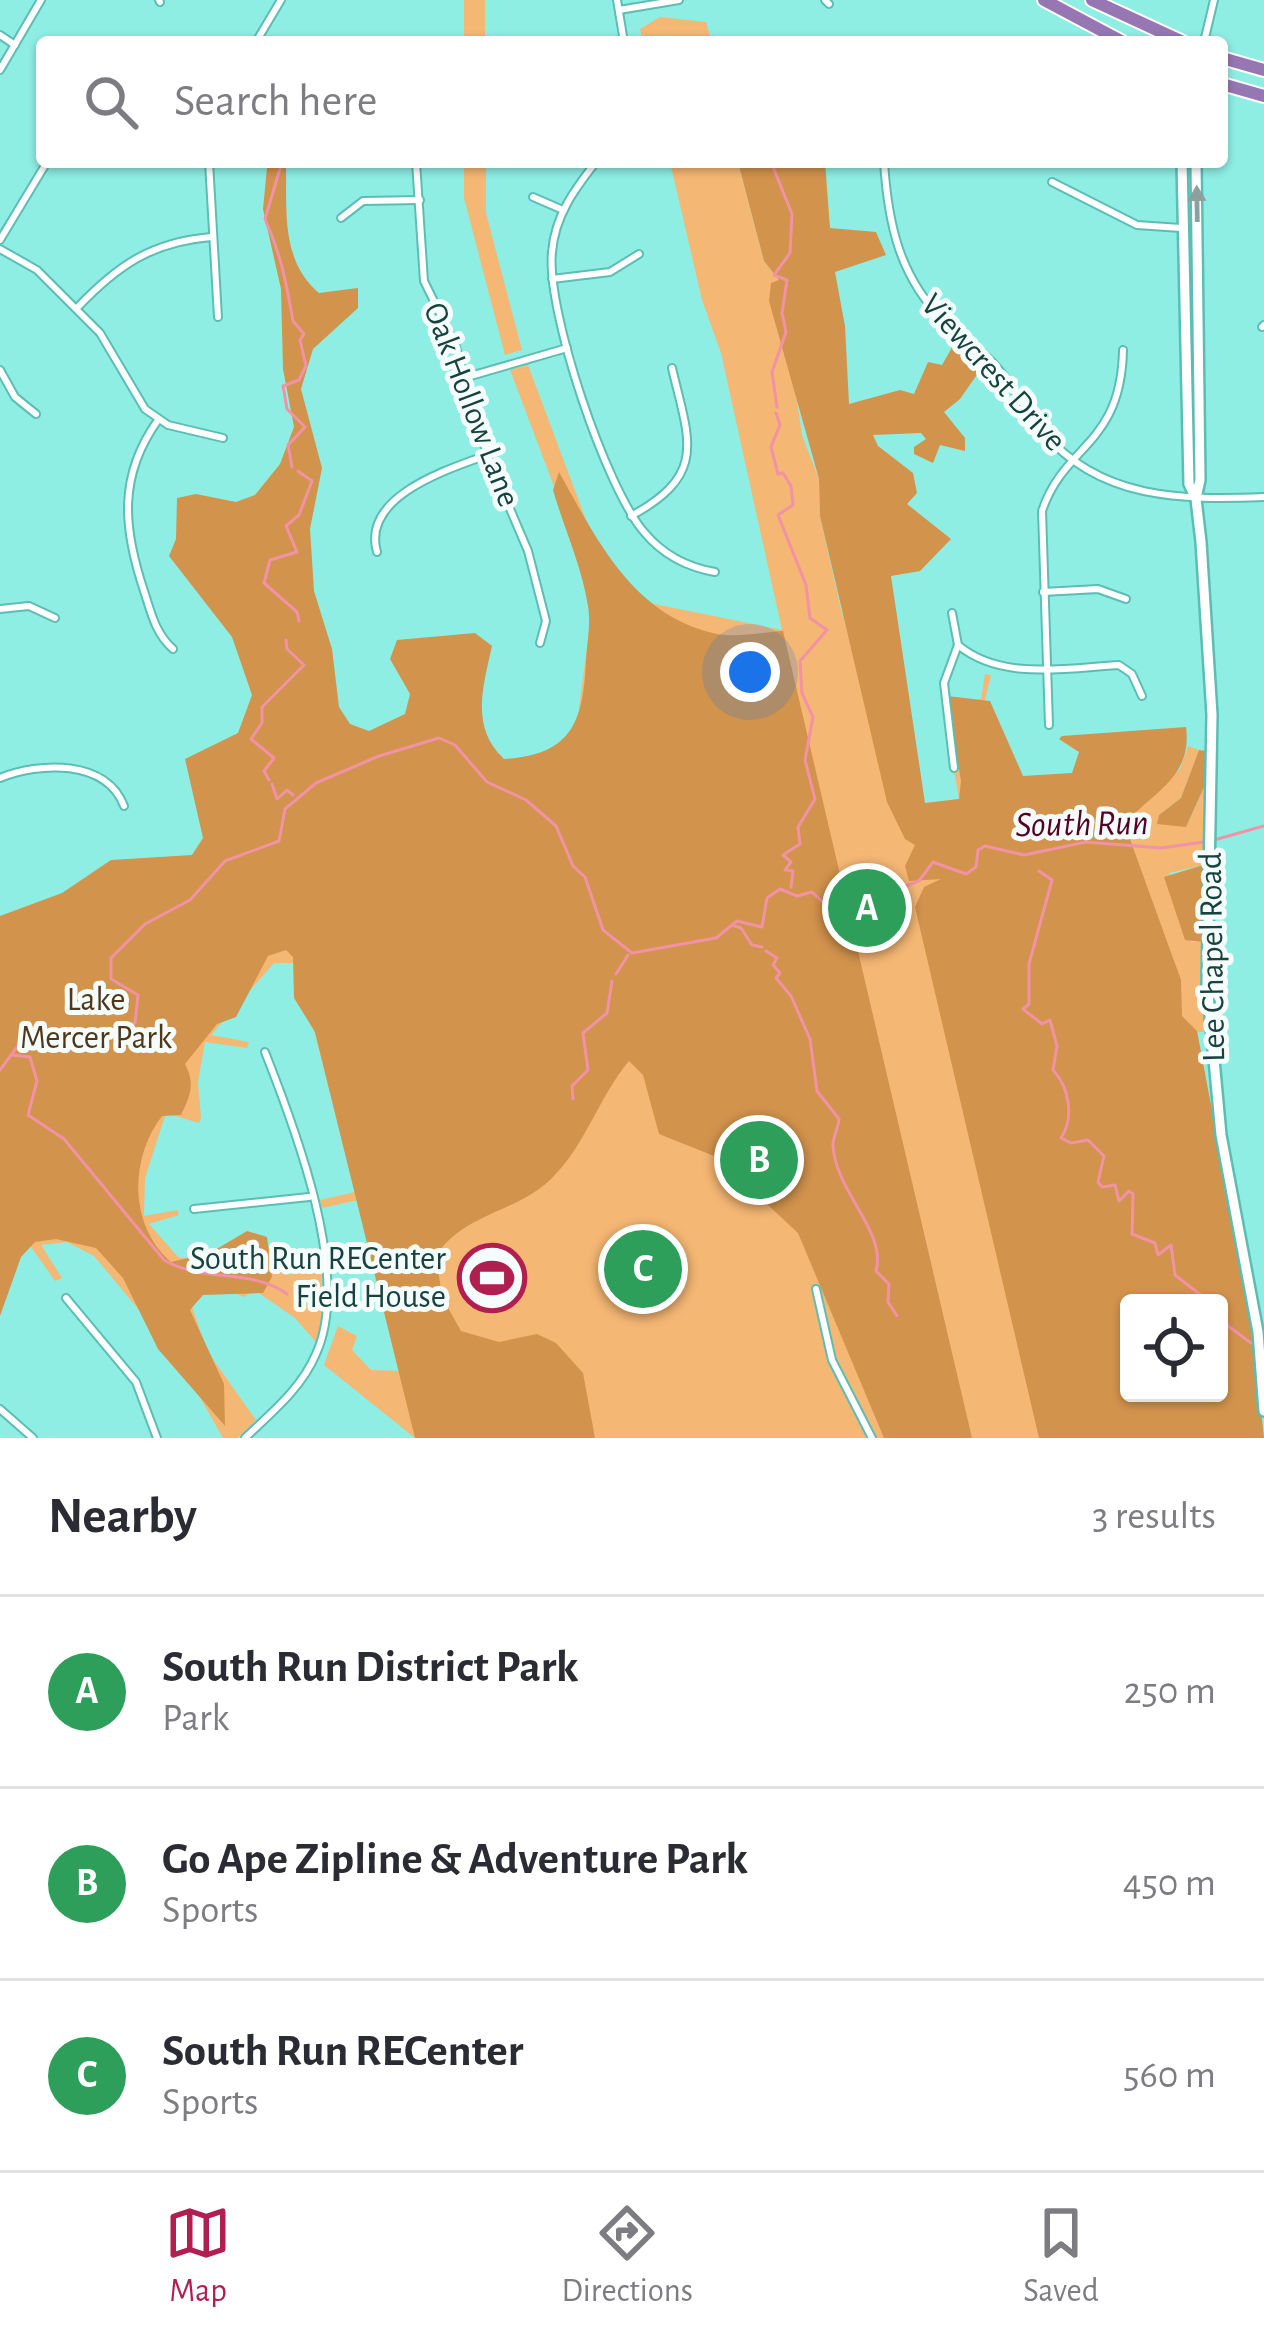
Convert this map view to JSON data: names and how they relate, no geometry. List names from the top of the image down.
{
  "streets": {
    "main road": ["Lee Chapel Road"],
    "street": ["Viewcrest Drive", "Oak Hollow Lane"]
  },
  "crossings": [
    ["Viewcrest Drive", "Lee Chapel Road"]
  ],
  "water": ["South Run"],
  "parks": ["Lake Mercer Park"],
  "places": {
    "sports": ["South Run RECenter Field House"]
  },
  "page": {
    "search": "Search here",
    "pins": ["A", "B", "C"],
    "heading": ["Nearby", "3 results"],
    "list": [
      {
        "mark": "A",
        "name": "South Run District Park",
        "note": "Park",
        "value": "250 m"
      },
      {
        "mark": "B",
        "name": "Go Ape Zipline & Adventure Park",
        "note": "Sports",
        "value": "450 m"
      },
      {
        "mark": "C",
        "name": "South Run RECenter",
        "note": "Sports",
        "value": "560 m"
      }
    ],
    "nav": ["Map", "Directions", "Saved"]
  }
}
